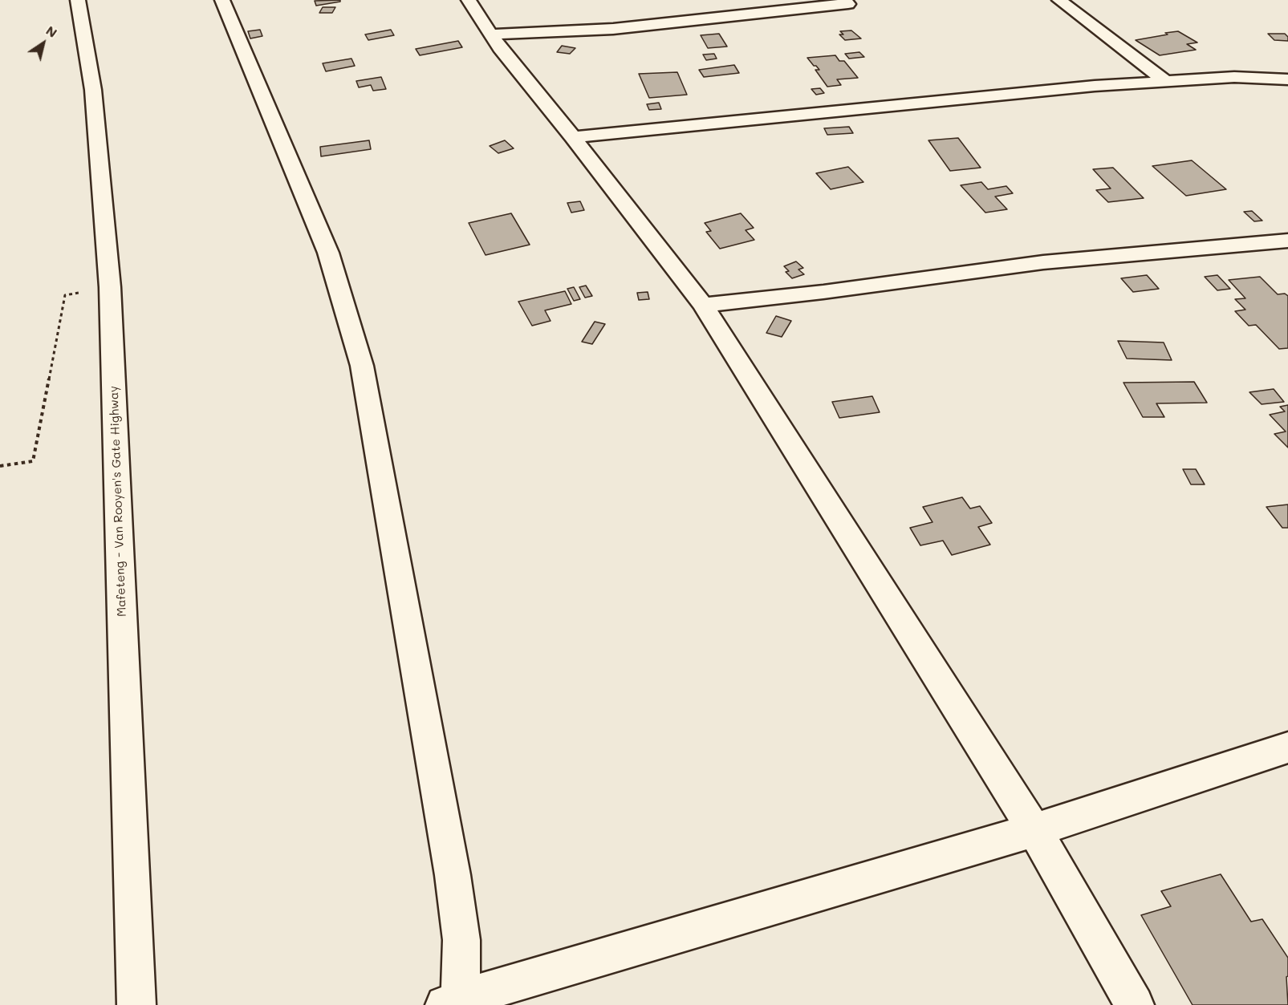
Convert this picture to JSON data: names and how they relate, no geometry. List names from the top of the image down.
{
  "streets": {
    "street": ["Mafeteng - Van Rooyen's Gate Highway"]
  },
  "north": "top right"
}
